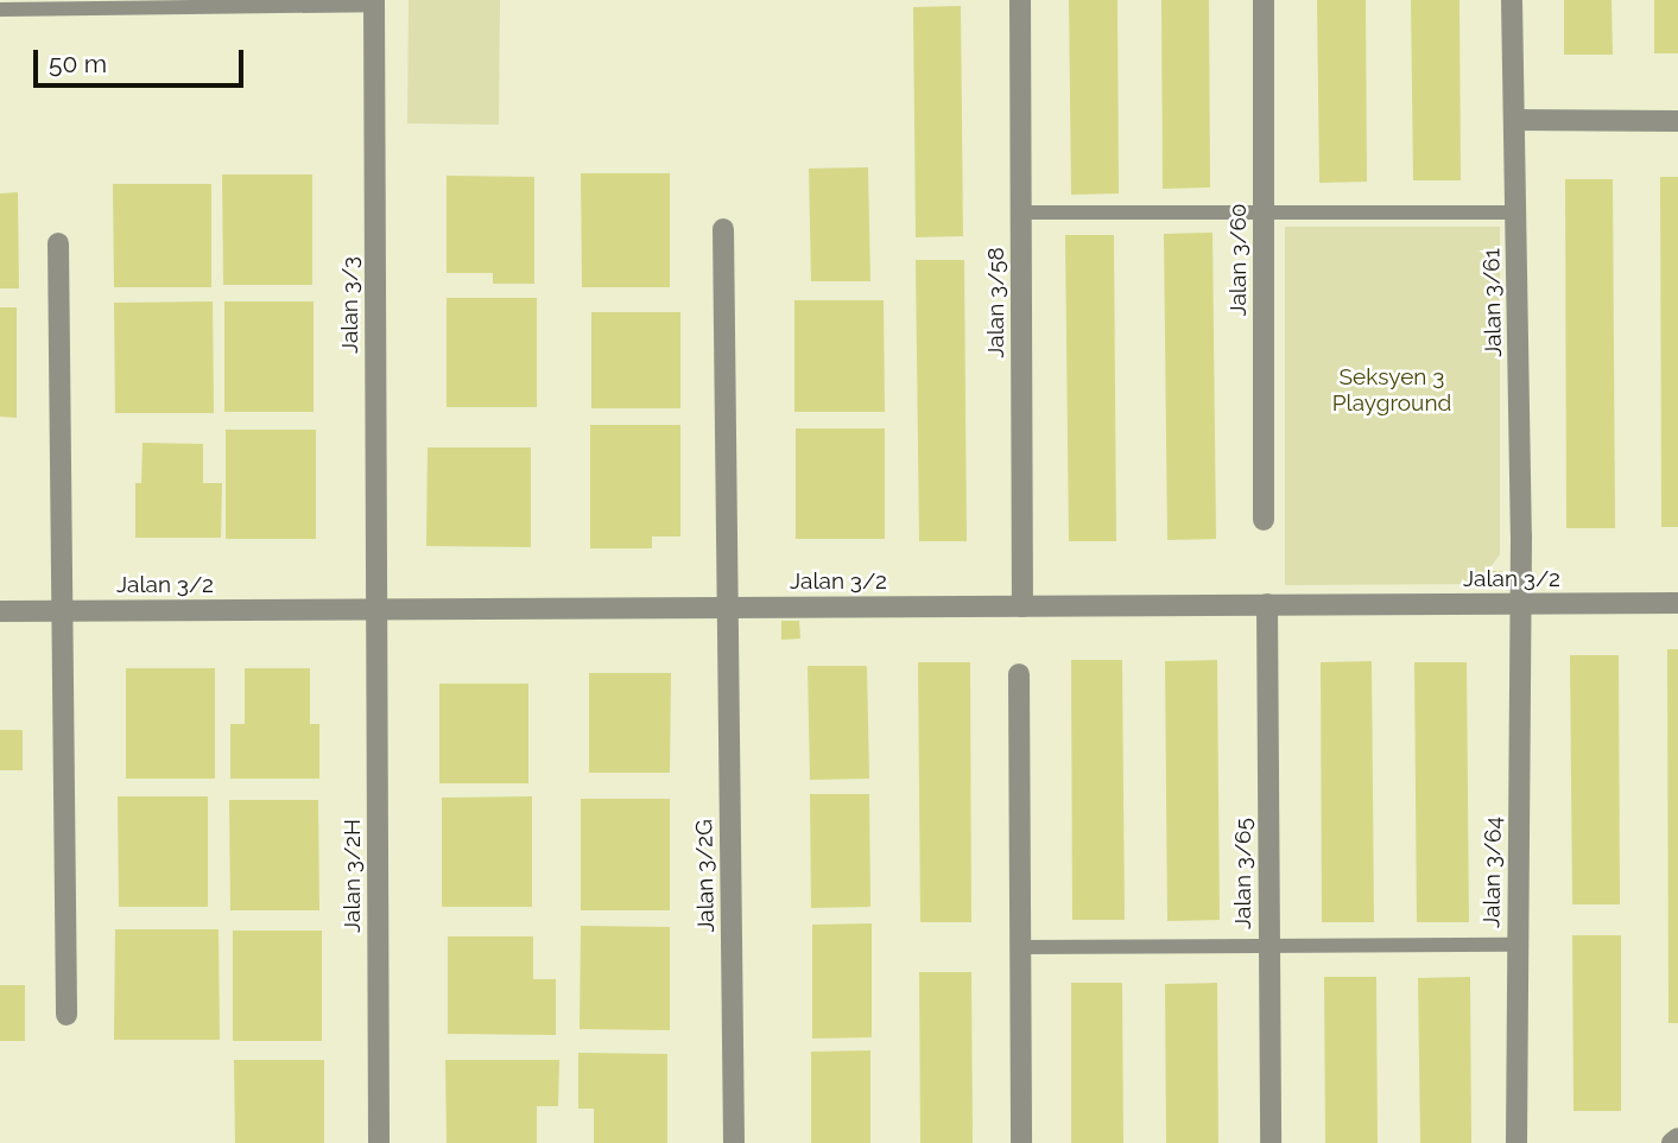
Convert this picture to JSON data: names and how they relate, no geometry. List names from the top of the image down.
{
  "streets": {
    "street": [
      "Jalan 3/60",
      "Jalan 3/58",
      "Jalan 3/61",
      "Jalan 3/3",
      "Jalan 3/2",
      "Jalan 3/64",
      "Jalan 3/65",
      "Jalan 3/2H",
      "Jalan 3/2G"
    ]
  },
  "crossings": [
    ["Jalan 3/58", "Jalan 3/2"],
    ["Jalan 3/61", "Jalan 3/2"],
    ["Jalan 3/61", "Jalan 3/64"],
    ["Jalan 3/3", "Jalan 3/2"],
    ["Jalan 3/3", "Jalan 3/2H"],
    ["Jalan 3/2", "Jalan 3/64"],
    ["Jalan 3/2", "Jalan 3/65"],
    ["Jalan 3/2", "Jalan 3/2H"],
    ["Jalan 3/2", "Jalan 3/2G"]
  ],
  "parks": ["Seksyen 3 Playground"],
  "scale_bar": "50 m"
}
